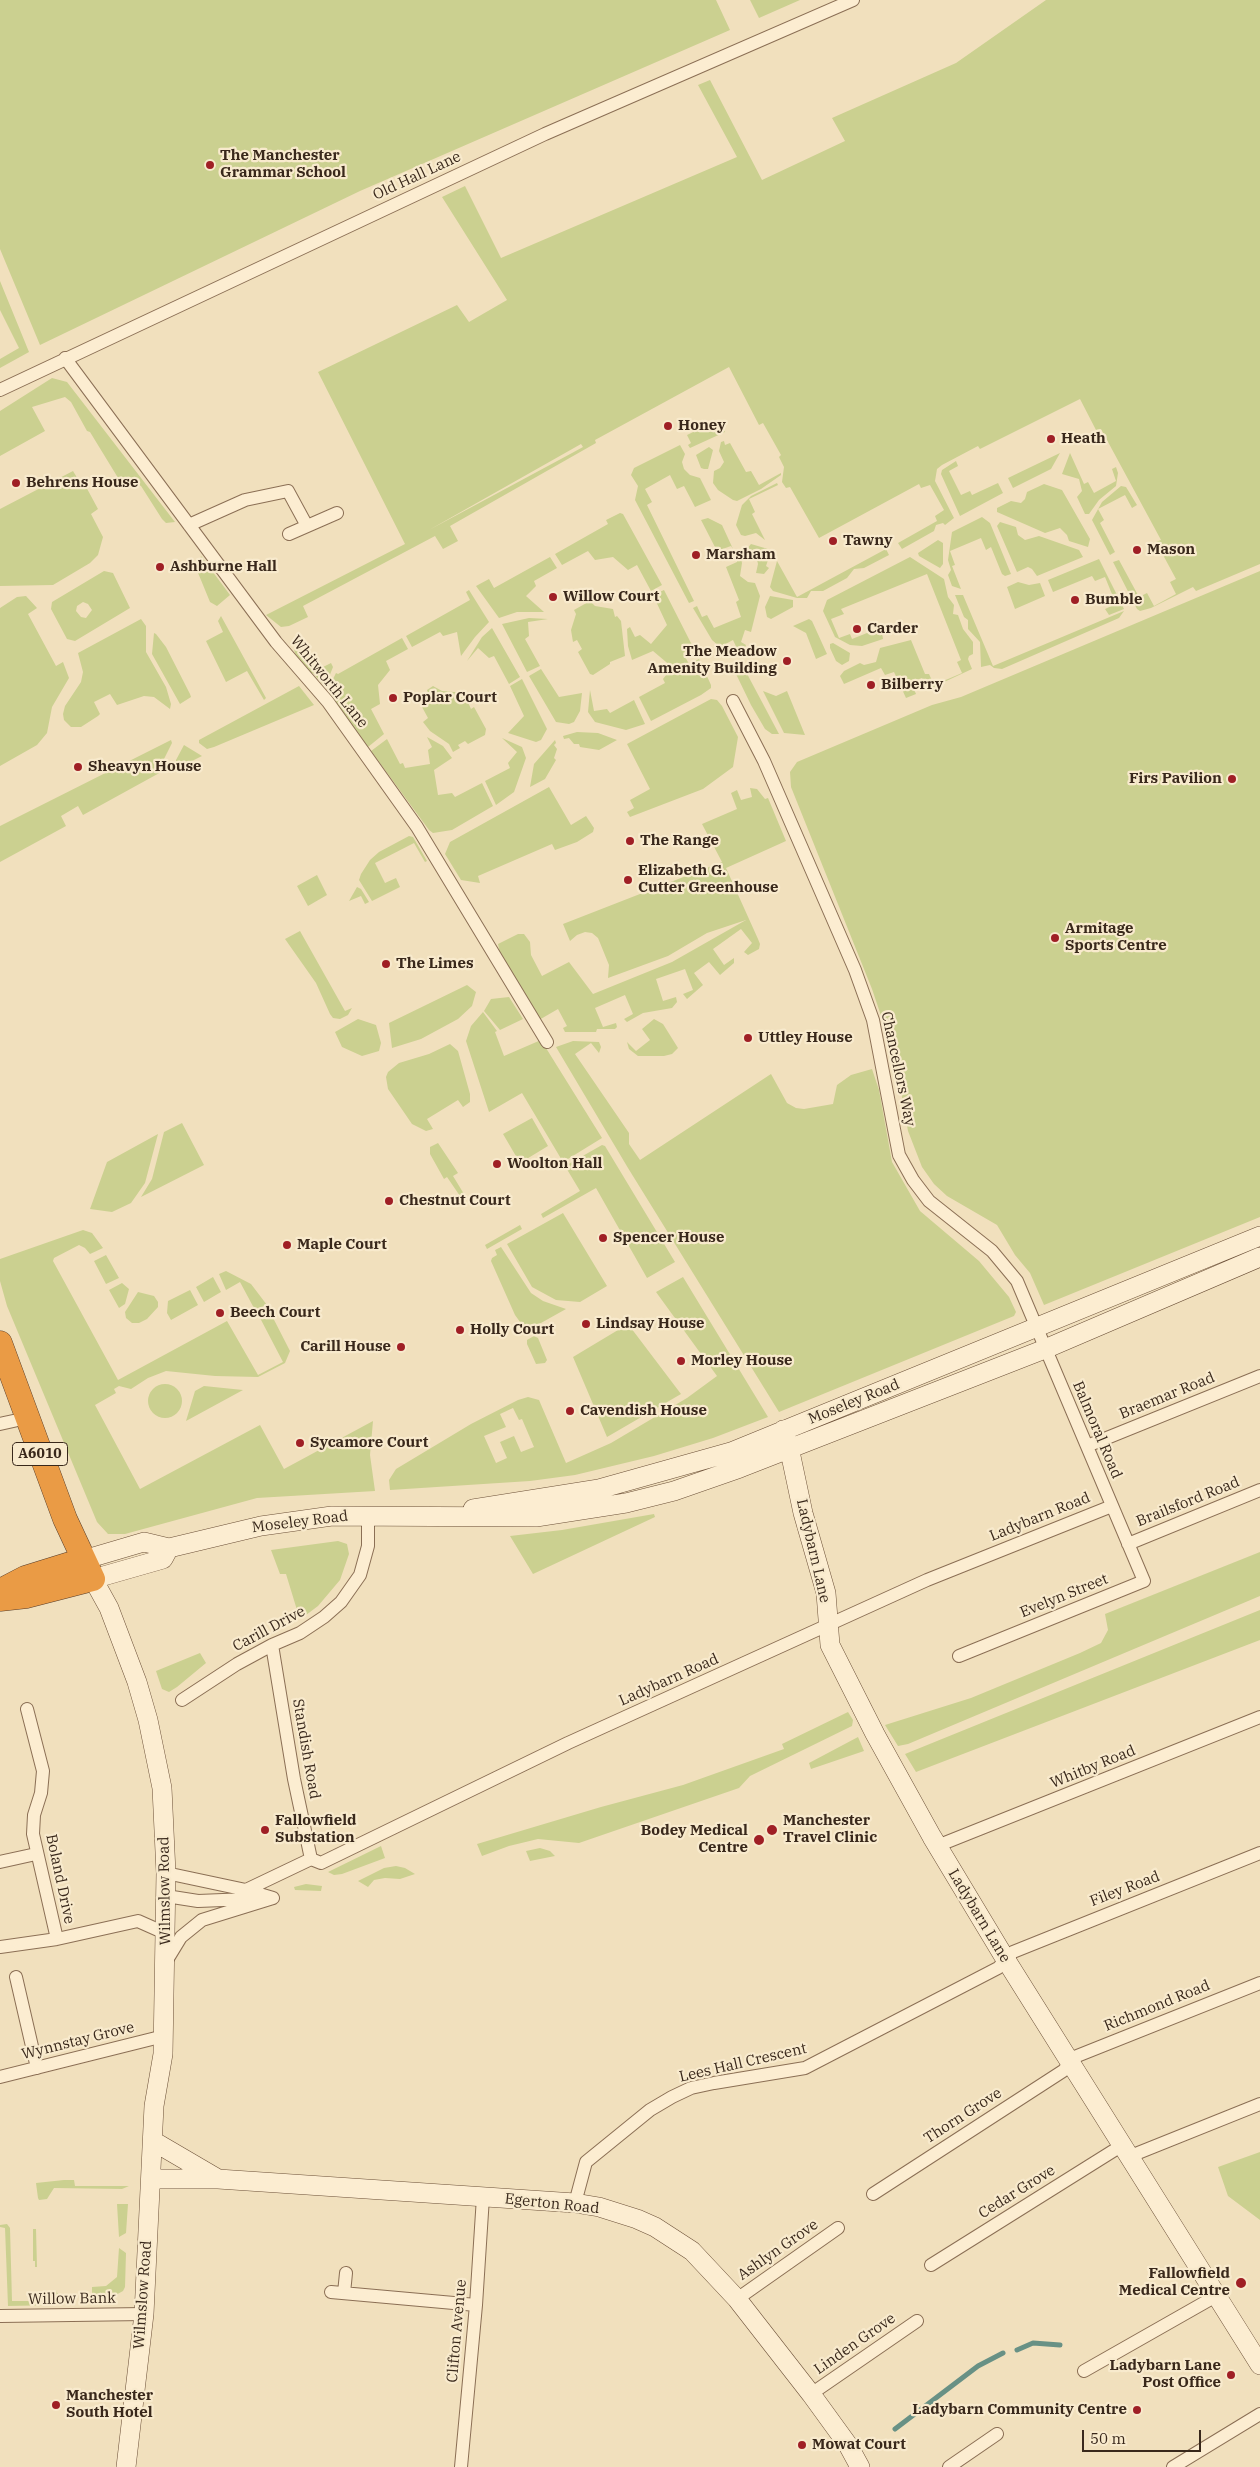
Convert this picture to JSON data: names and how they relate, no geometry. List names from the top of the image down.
{
  "streets": {
    "highway": ["A6010", "Wilmslow Road"],
    "main road": ["Moseley Road", "Ladybarn Lane", "Egerton Road"],
    "street": [
      "Old Hall Lane",
      "Whitworth Lane",
      "Chancellors Way",
      "Braemar Road",
      "Balmoral Road",
      "Brailsford Road",
      "Ladybarn Road",
      "Evelyn Street",
      "Carill Drive",
      "Standish Road",
      "Whitby Road",
      "Boland Drive",
      "Filey Road",
      "Richmond Road",
      "Wynnstay Grove",
      "Lees Hall Crescent",
      "Thorn Grove",
      "Cedar Grove",
      "Ashlyn Grove",
      "Willow Bank",
      "Clifton Avenue",
      "Linden Grove"
    ]
  },
  "crossings": [
    ["Old Hall Lane", "Whitworth Lane"],
    ["Chancellors Way", "Moseley Road"],
    ["Chancellors Way", "Balmoral Road"],
    ["Braemar Road", "Balmoral Road"],
    ["Moseley Road", "Balmoral Road"],
    ["Moseley Road", "Ladybarn Lane"],
    ["Moseley Road", "Carill Drive"],
    ["Moseley Road", "Wilmslow Road"],
    ["Balmoral Road", "Brailsford Road"],
    ["Balmoral Road", "Ladybarn Road"],
    ["Balmoral Road", "Evelyn Street"],
    ["Brailsford Road", "Evelyn Street"],
    ["Ladybarn Road", "Ladybarn Lane"],
    ["Ladybarn Road", "Standish Road"],
    ["Ladybarn Lane", "Whitby Road"],
    ["Ladybarn Lane", "Filey Road"],
    ["Ladybarn Lane", "Richmond Road"],
    ["Ladybarn Lane", "Lees Hall Crescent"],
    ["Ladybarn Lane", "Thorn Grove"],
    ["Ladybarn Lane", "Cedar Grove"],
    ["Carill Drive", "Standish Road"],
    ["Filey Road", "Lees Hall Crescent"],
    ["Wilmslow Road", "Wynnstay Grove"],
    ["Wilmslow Road", "Egerton Road"],
    ["Wilmslow Road", "Willow Bank"],
    ["Richmond Road", "Thorn Grove"],
    ["Lees Hall Crescent", "Egerton Road"],
    ["Egerton Road", "Ashlyn Grove"],
    ["Egerton Road", "Clifton Avenue"],
    ["Egerton Road", "Linden Grove"]
  ],
  "places": [
    "The Manchester Grammar School",
    "Honey",
    "Heath",
    "Behrens House",
    "Tawny",
    "Mason",
    "Marsham",
    "Ashburne Hall",
    "Willow Court",
    "Bumble",
    "Carder",
    "The Meadow Amenity Building",
    "Bilberry",
    "Poplar Court",
    "Sheavyn House",
    "Firs Pavilion",
    "The Range",
    "Elizabeth G. Cutter Greenhouse",
    "Armitage Sports Centre",
    "The Limes",
    "Uttley House",
    "Woolton Hall",
    "Chestnut Court",
    "Spencer House",
    "Maple Court",
    "Beech Court",
    "Lindsay House",
    "Holly Court",
    "Carill House",
    "Morley House",
    "Cavendish House",
    "Sycamore Court",
    "Fallowfield Substation",
    "Manchester Travel Clinic",
    "Bodey Medical Centre",
    "Fallowfield Medical Centre",
    "Ladybarn Lane Post Office",
    "Manchester South Hotel",
    "Ladybarn Community Centre",
    "Mowat Court"
  ],
  "scale_bar": "50 m"
}
